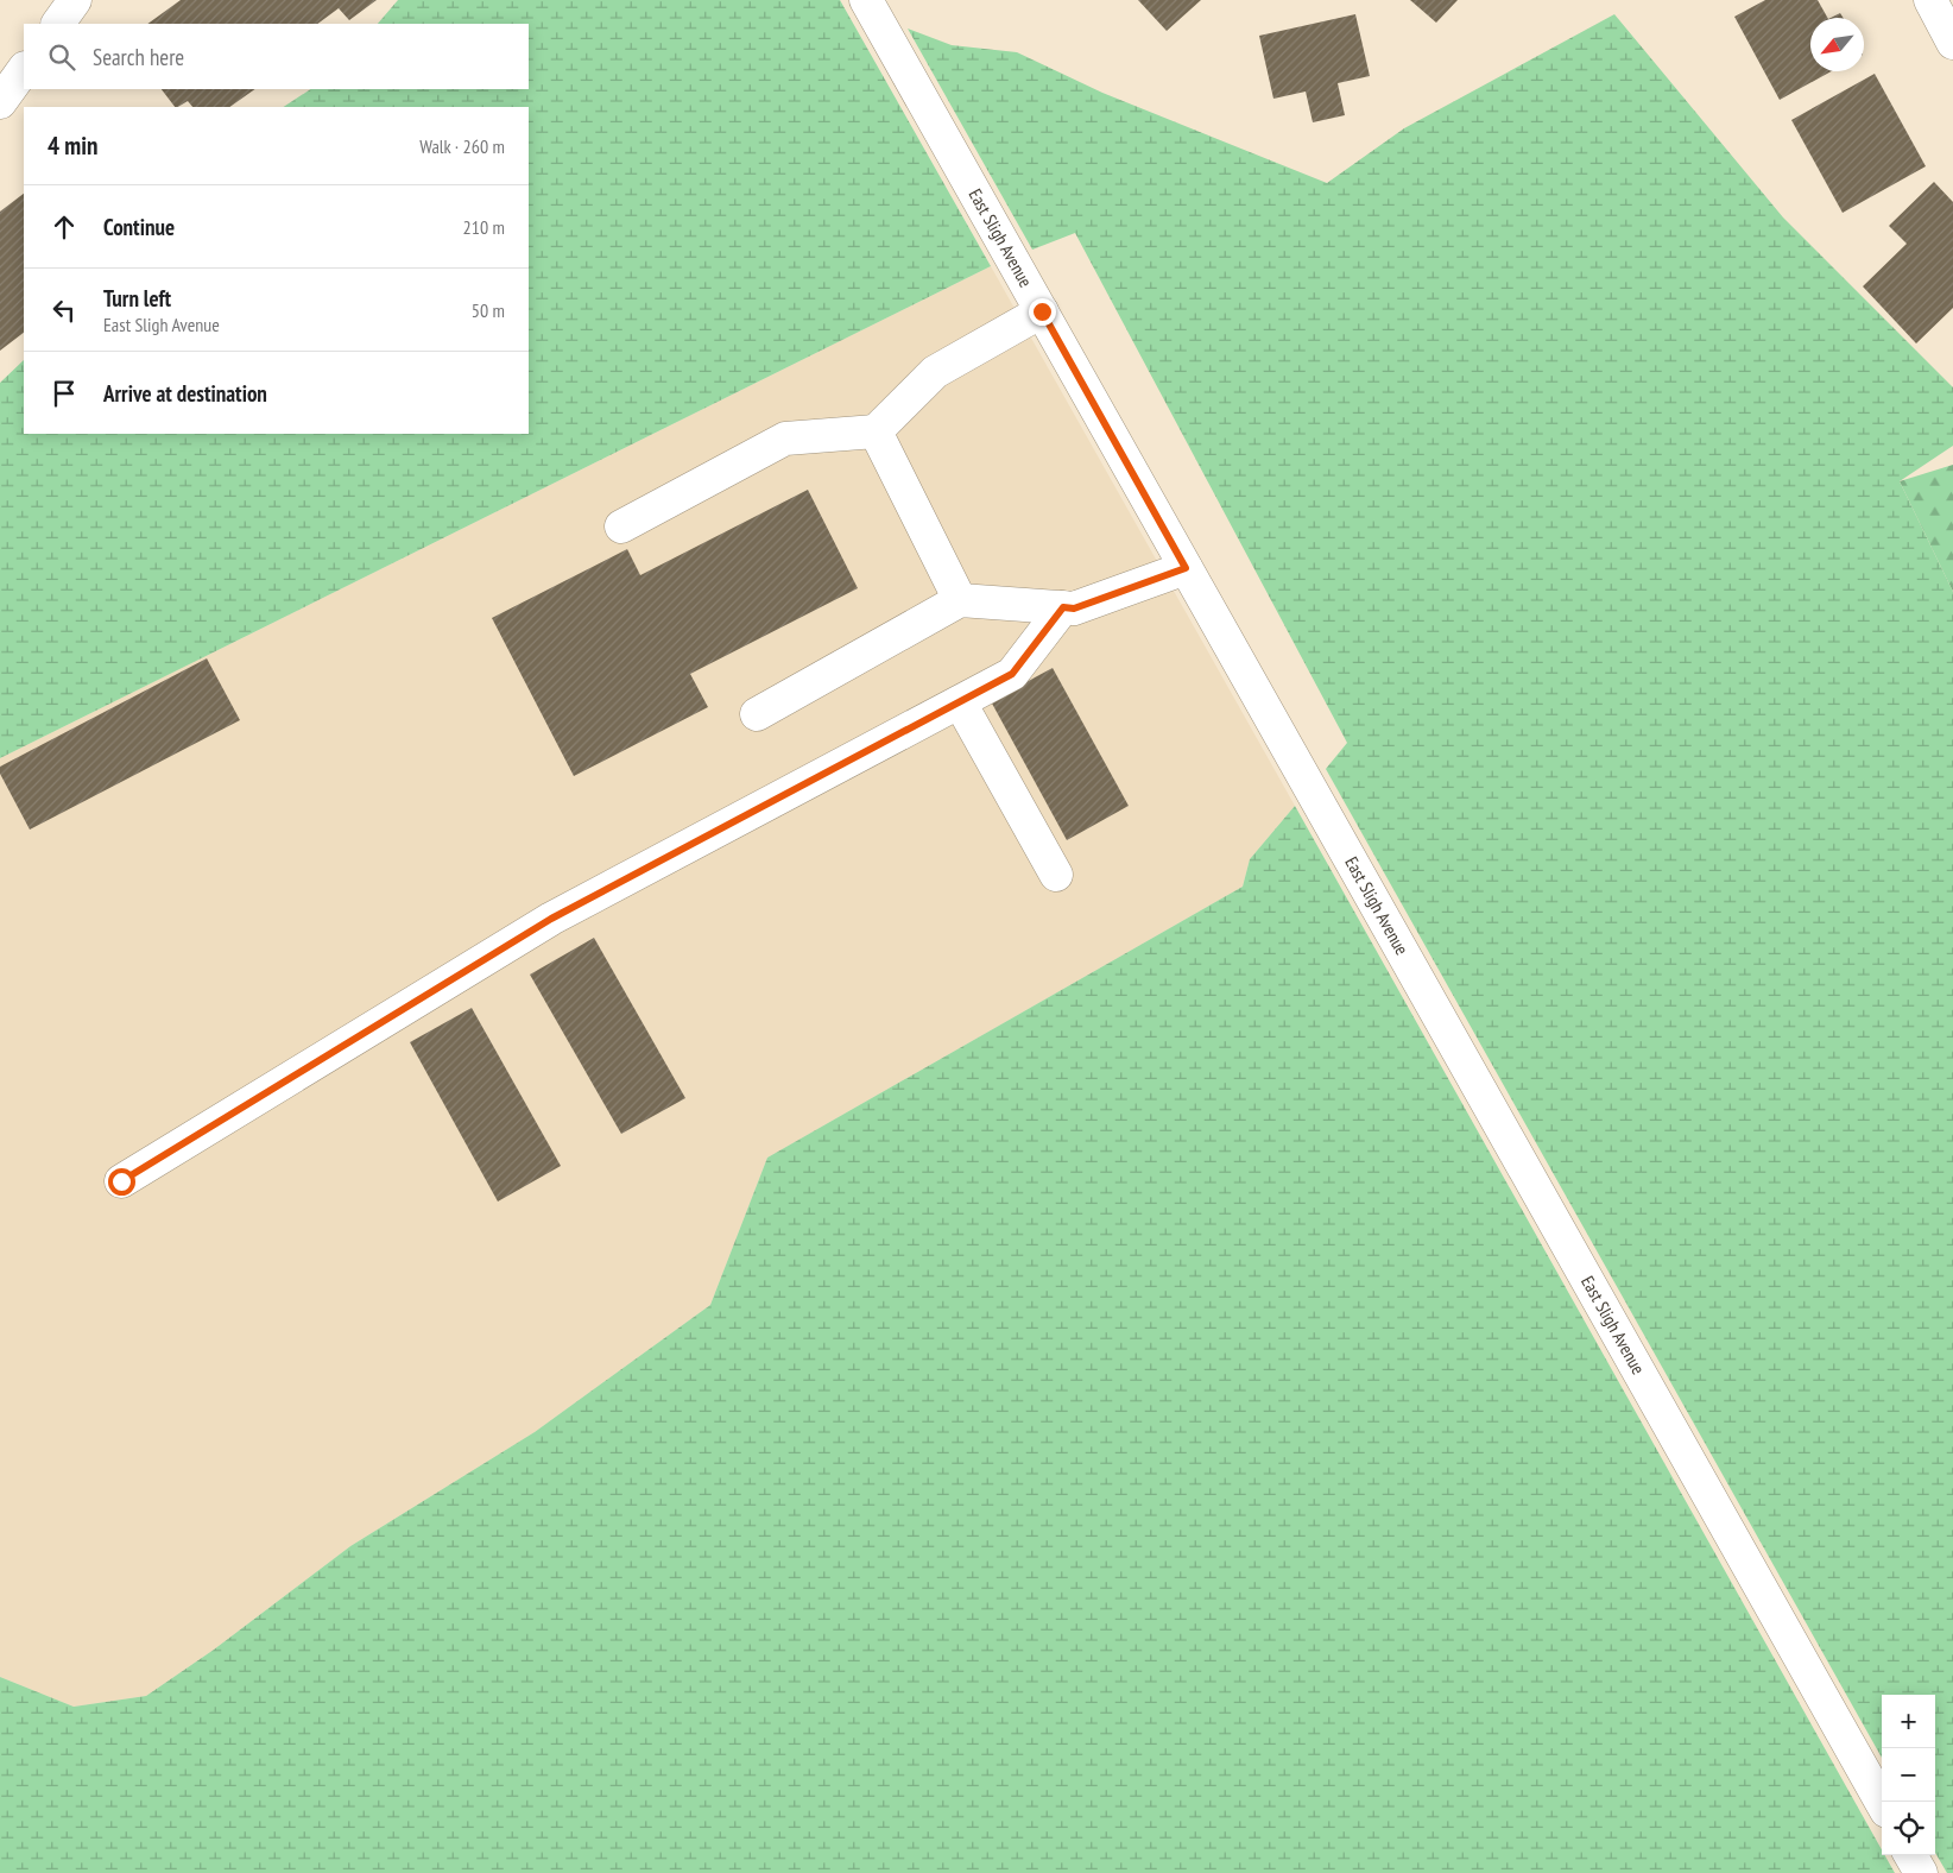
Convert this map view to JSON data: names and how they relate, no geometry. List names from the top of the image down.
{
  "streets": {
    "street": ["East Sligh Avenue"]
  },
  "north": "bottom left",
  "page": {
    "search": "Search here",
    "heading": ["4 min", "Walk · 260 m"],
    "list": [
      ["Continue", "210 m"],
      ["Turn left", "East Sligh Avenue", "50 m"],
      "Arrive at destination"
    ],
    "map_buttons": ["+", "−"]
  }
}
